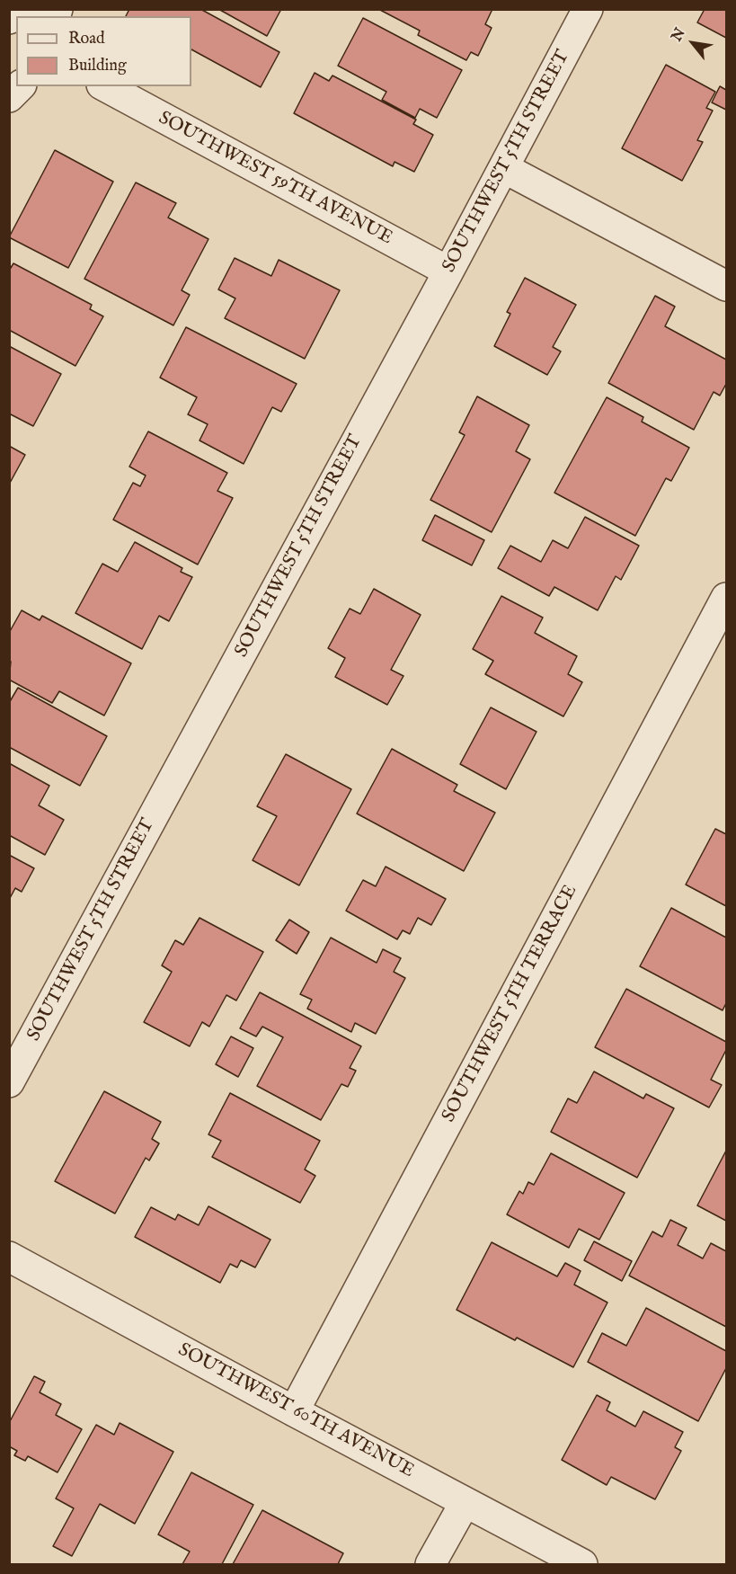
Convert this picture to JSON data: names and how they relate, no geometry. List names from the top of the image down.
{
  "streets": {
    "street": [
      "SOUTHWEST 5TH STREET",
      "SOUTHWEST 59TH AVENUE",
      "SOUTHWEST 5TH TERRACE",
      "SOUTHWEST 60TH AVENUE"
    ]
  },
  "crossings": [
    ["SOUTHWEST 5TH STREET", "SOUTHWEST 59TH AVENUE"],
    ["SOUTHWEST 5TH TERRACE", "SOUTHWEST 60TH AVENUE"]
  ],
  "legend": ["Road", "Building"],
  "north": "top left"
}
